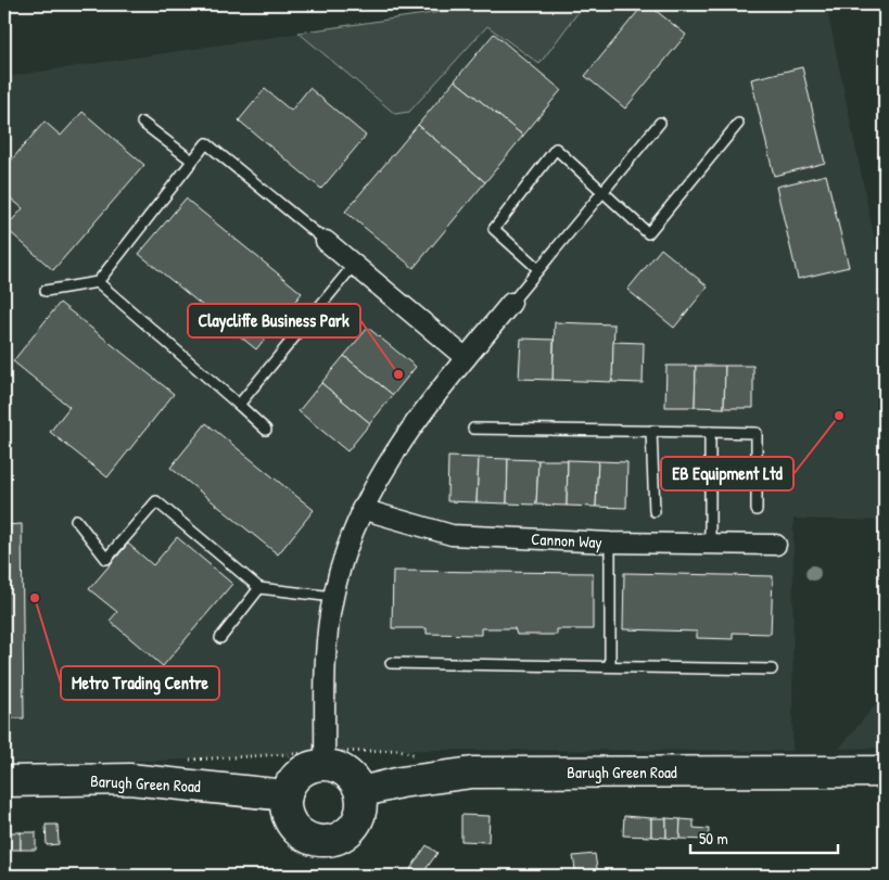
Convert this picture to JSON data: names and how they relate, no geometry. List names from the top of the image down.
{
  "streets": {
    "main road": ["Barugh Green Road"],
    "street": ["Cannon Way"]
  },
  "places": ["Claycliffe Business Park", "EB Equipment Ltd", "Metro Trading Centre"],
  "scale_bar": "50 m"
}
